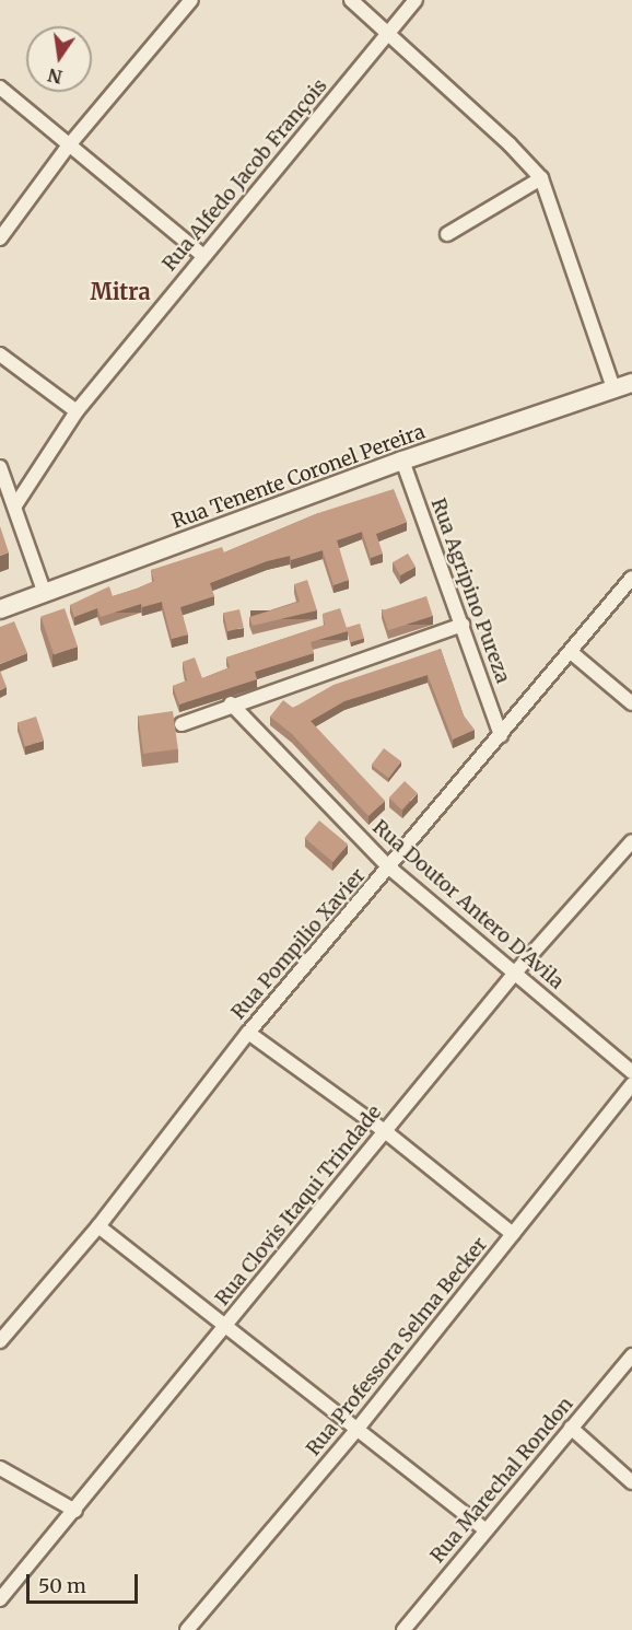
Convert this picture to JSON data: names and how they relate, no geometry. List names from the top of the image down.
{
  "streets": {
    "main road": ["Rua Tenente Coronel Pereira"],
    "street": [
      "Rua Alfedo Jacob François",
      "Rua Agripino Pureza",
      "Rua Doutor Antero D'Avila",
      "Rua Pompilio Xavier",
      "Rua Clovis Itaqui Trindade",
      "Rua Professora Selma Becker",
      "Rua Marechal Rondon"
    ]
  },
  "crossings": [
    ["Rua Tenente Coronel Pereira", "Rua Agripino Pureza"],
    ["Rua Agripino Pureza", "Rua Pompilio Xavier"],
    ["Rua Doutor Antero D'Avila", "Rua Pompilio Xavier"],
    ["Rua Doutor Antero D'Avila", "Rua Clovis Itaqui Trindade"]
  ],
  "districts": ["Mitra"],
  "scale_bar": "50 m",
  "north": "bottom"
}
